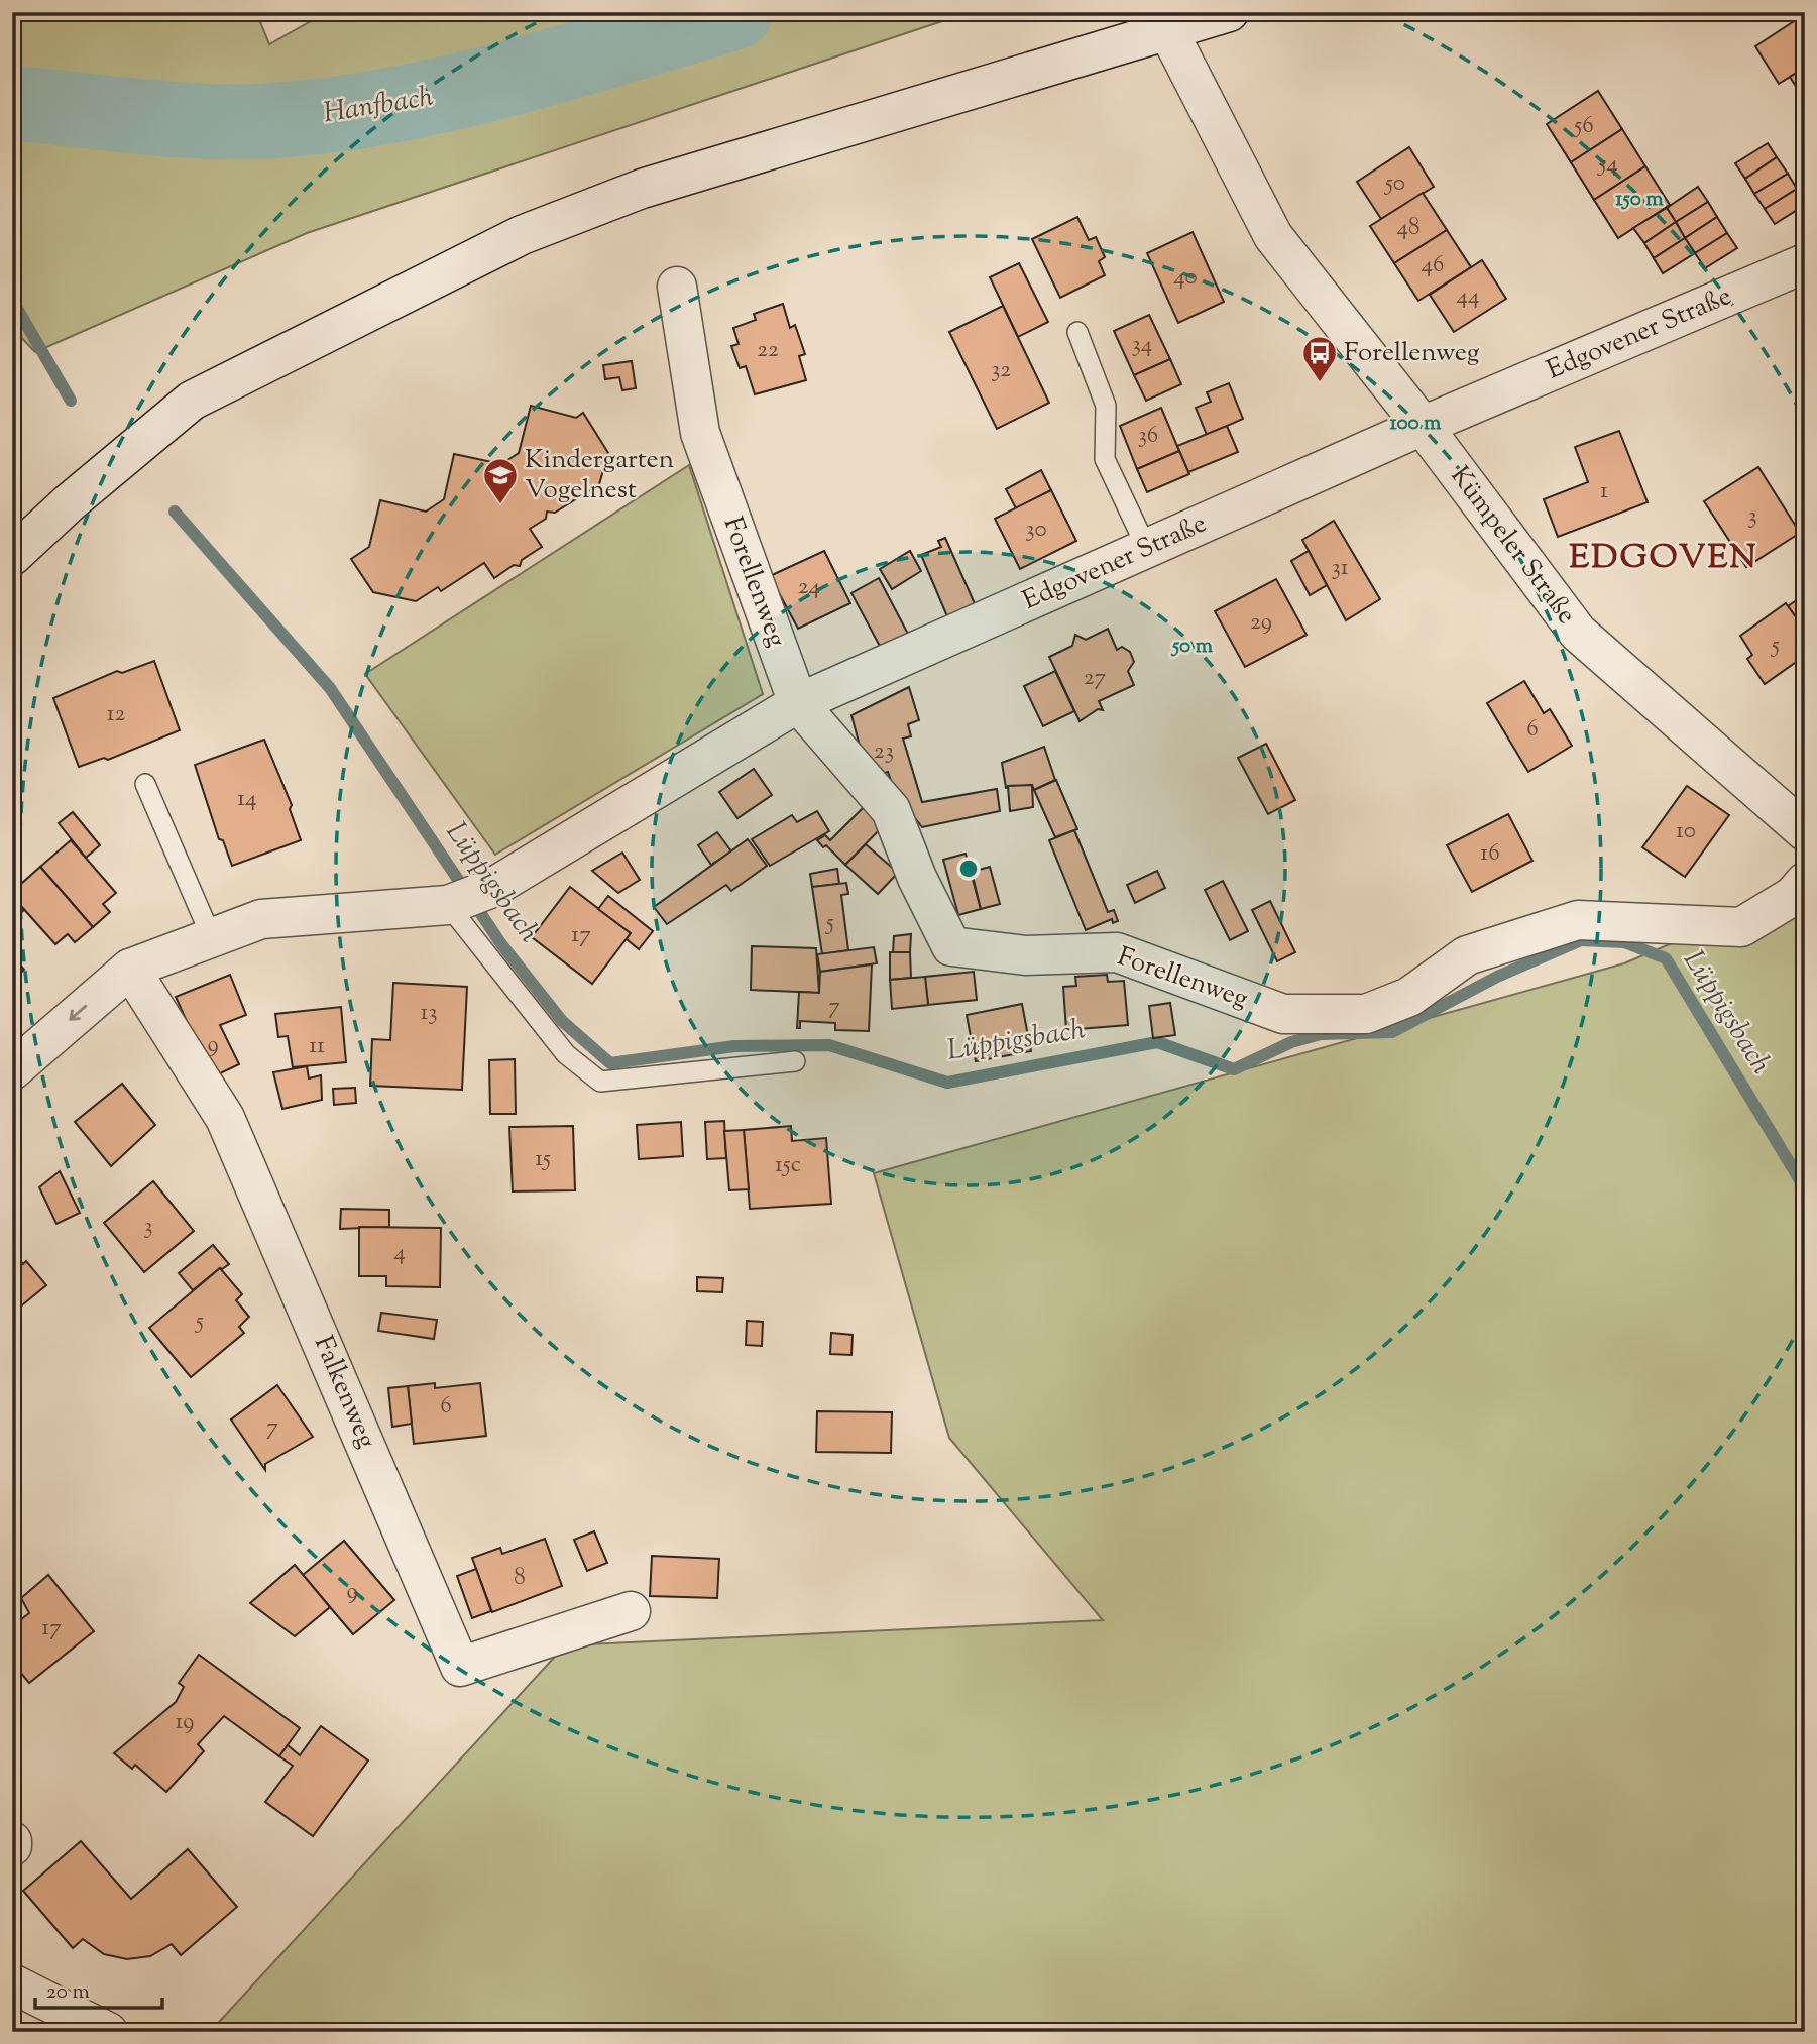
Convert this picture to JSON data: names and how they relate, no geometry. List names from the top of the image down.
{
  "streets": {
    "street": [
      "Edgovener Straße",
      "Kümpeler Straße",
      "Forellenweg",
      "Falkenweg"
    ]
  },
  "crossings": [
    ["Edgovener Straße", "Kümpeler Straße"],
    ["Edgovener Straße", "Forellenweg"],
    ["Edgovener Straße", "Falkenweg"]
  ],
  "districts": ["EDGOVEN"],
  "water": ["Hanfbach", "Lüppigsbach"],
  "places": {
    "bus stop": ["Forellenweg"],
    "school or university": ["Kindergarten Vogelnest"]
  },
  "house_numbers": [
    "56",
    "54",
    "50",
    "48",
    "46",
    "40",
    "44",
    "34",
    "22",
    "32",
    "36",
    "1",
    "3",
    "30",
    "31",
    "24",
    "29",
    "5",
    "27",
    "12",
    "6",
    "23",
    "14",
    "10",
    "16",
    "5",
    "17",
    "7",
    "13",
    "9",
    "11",
    "15",
    "15c",
    "3",
    "4",
    "5",
    "6",
    "7",
    "8",
    "9",
    "17",
    "19"
  ],
  "scale_bar": "20 m",
  "rings": ["150 m", "100 m", "50 m"]
}
